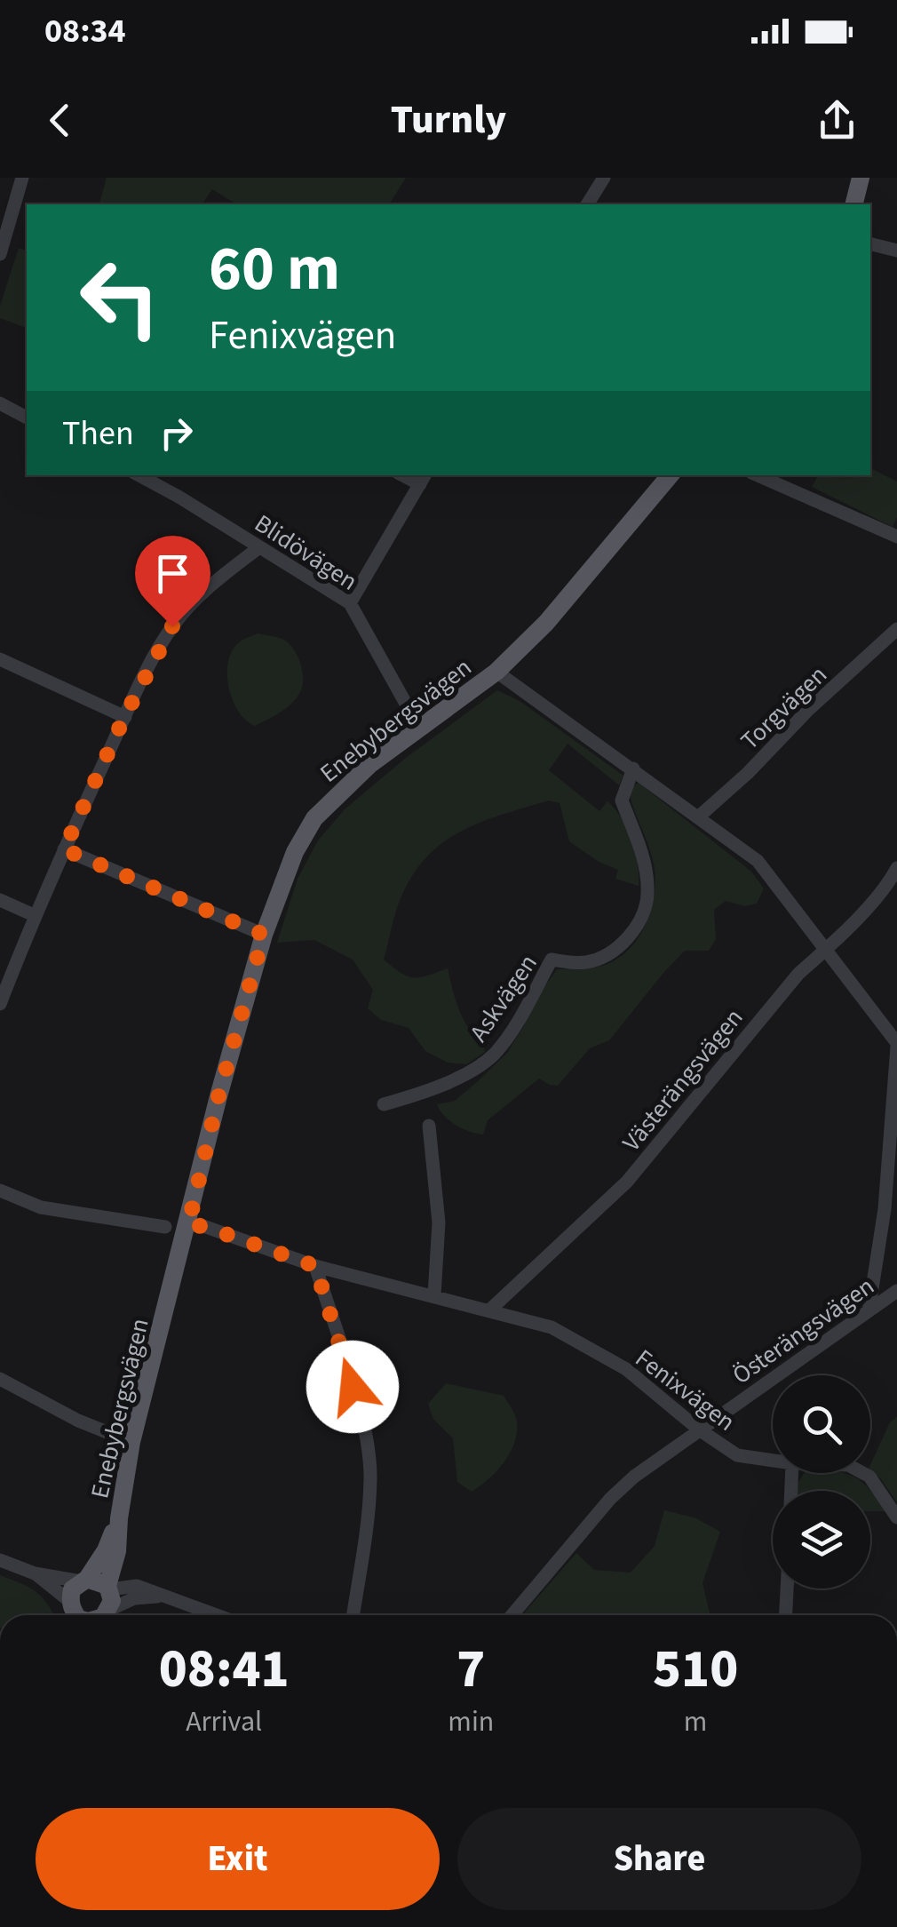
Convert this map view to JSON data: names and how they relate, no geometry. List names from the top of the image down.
{
  "streets": {
    "main road": ["Enebybergsvägen"],
    "street": [
      "Blidövägen",
      "Torgvägen",
      "Askvägen",
      "Västerängsvägen",
      "Österängsvägen",
      "Fenixvägen"
    ]
  },
  "crossings": [
    ["Enebybergsvägen", "Fenixvägen"],
    ["Västerängsvägen", "Fenixvägen"],
    ["Österängsvägen", "Fenixvägen"]
  ],
  "page": {
    "status": "08:34",
    "header": "Turnly",
    "turn": ["60 m", "Fenixvägen"],
    "then": "Then",
    "eta": [
      "08:41",
      "Arrival",
      "7",
      "min",
      "510",
      "m"
    ],
    "buttons": ["Exit", "Share"]
  }
}
